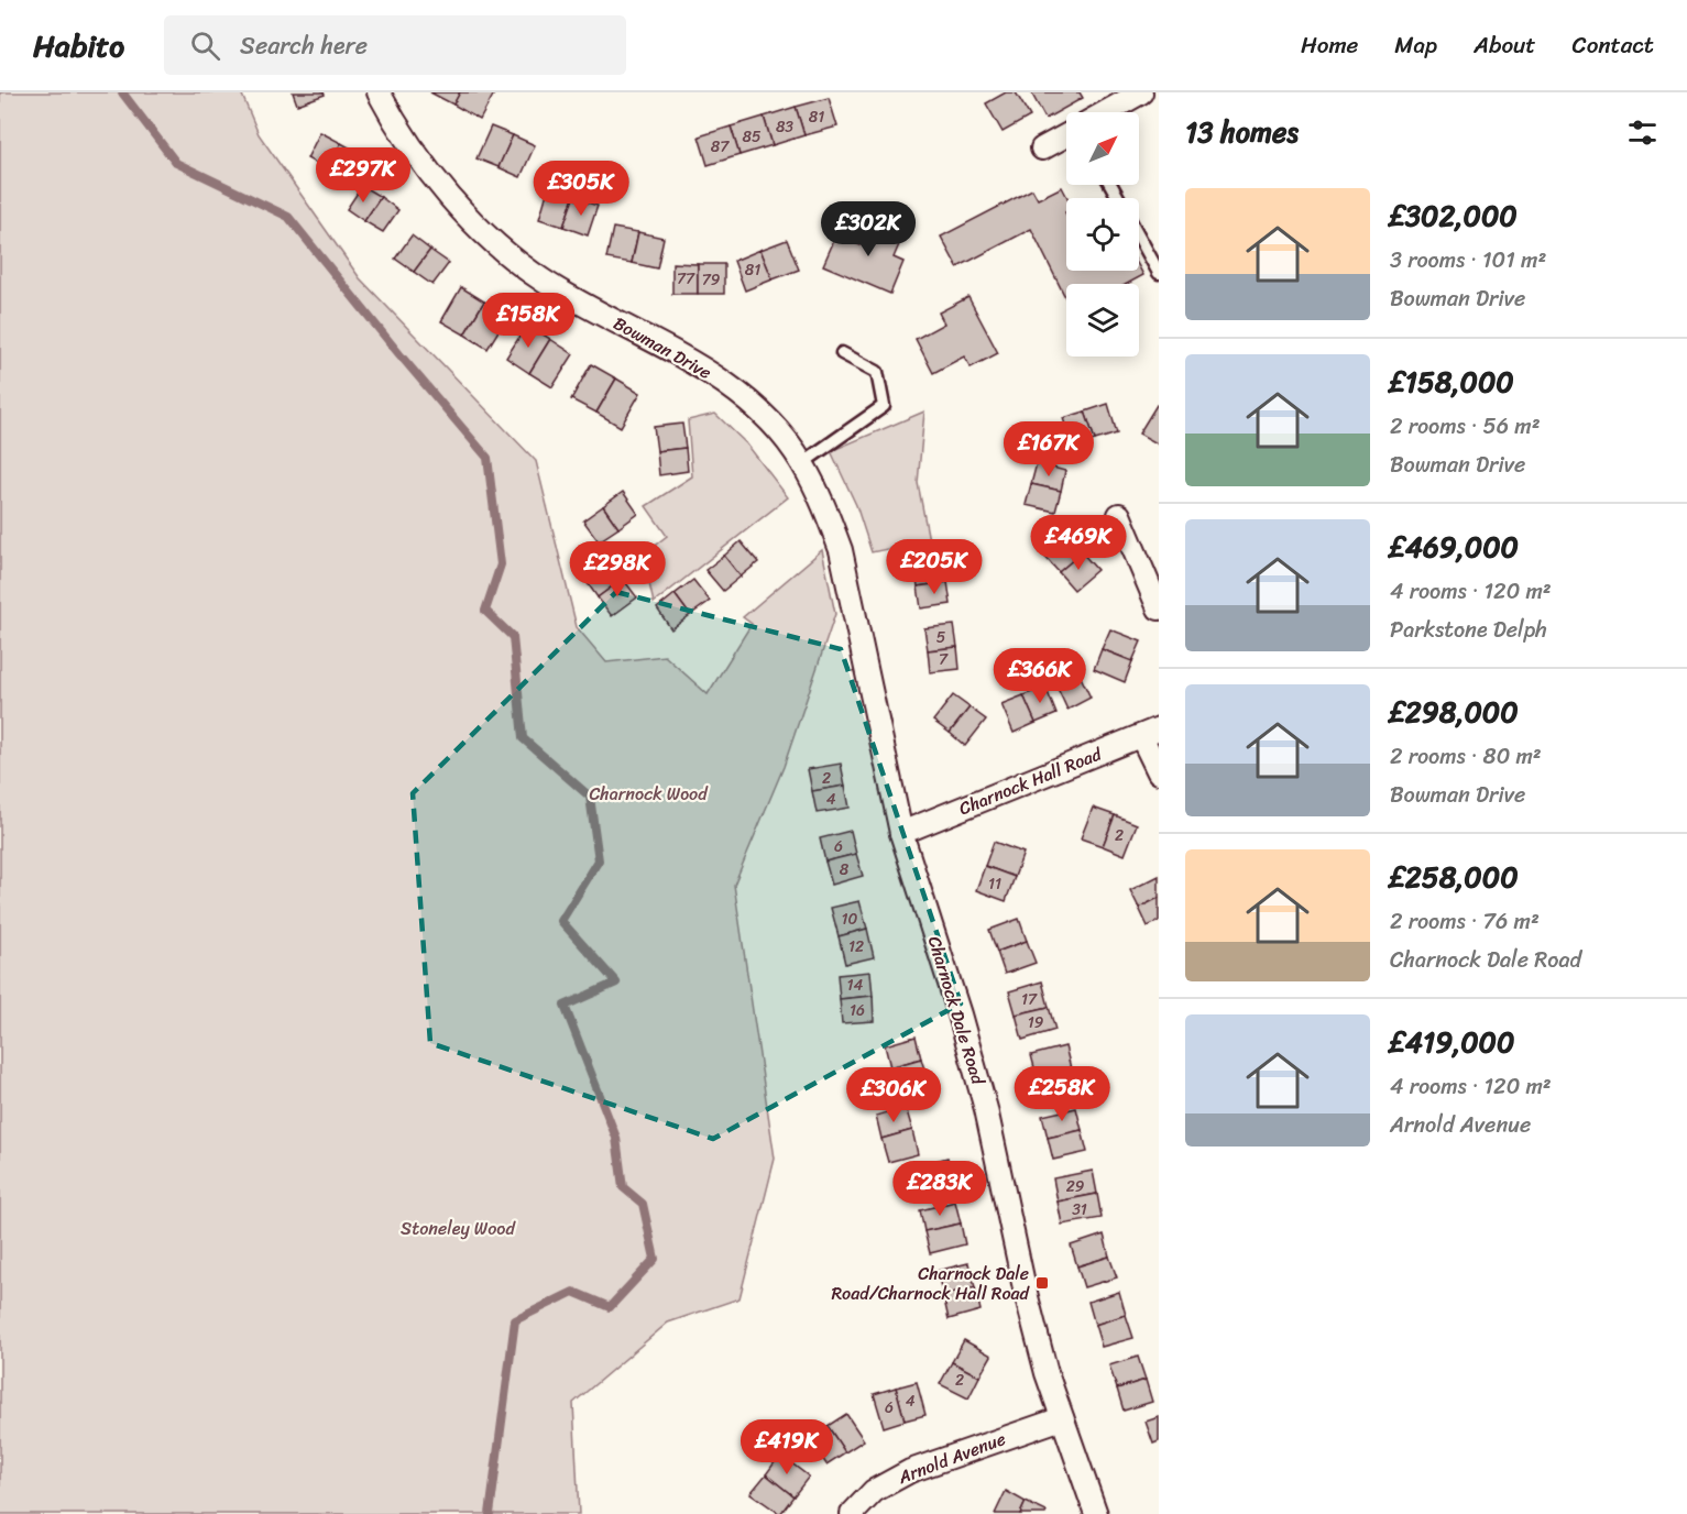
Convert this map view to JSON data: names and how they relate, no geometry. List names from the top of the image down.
{
  "streets": {
    "street": [
      "Bowman Drive",
      "Charnock Hall Road",
      "Charnock Dale Road",
      "Arnold Avenue"
    ]
  },
  "crossings": [
    ["Bowman Drive", "Charnock Dale Road"],
    ["Charnock Hall Road", "Charnock Dale Road"],
    ["Charnock Dale Road", "Arnold Avenue"]
  ],
  "parks": ["Charnock Wood", "Stoneley Wood"],
  "places": {
    "transit": ["Charnock Dale Road/Charnock Hall Road"]
  },
  "house_numbers": [
    "81",
    "83",
    "85",
    "87",
    "81",
    "77",
    "79",
    "5",
    "7",
    "2",
    "4",
    "2",
    "6",
    "8",
    "11",
    "10",
    "12",
    "14",
    "17",
    "16",
    "19",
    "29",
    "31",
    "2",
    "4",
    "6"
  ],
  "north": "top right",
  "page": {
    "header": "Habito",
    "search": "Search here",
    "nav": [
      "Home",
      "Map",
      "About",
      "Contact"
    ],
    "heading": "13 homes",
    "price": [
      "£297K",
      "£305K",
      "£302K",
      "£158K",
      "£167K",
      "£469K",
      "£205K",
      "£298K",
      "£366K",
      "£258K",
      "£306K",
      "£283K",
      "£419K"
    ],
    "list": [
      {
        "name": "£302,000",
        "note": "3 rooms · 101 m² · Bowman Drive"
      },
      {
        "name": "£158,000",
        "note": "2 rooms · 56 m² · Bowman Drive"
      },
      {
        "name": "£469,000",
        "note": "4 rooms · 120 m² · Parkstone Delph"
      },
      {
        "name": "£298,000",
        "note": "2 rooms · 80 m² · Bowman Drive"
      },
      {
        "name": "£258,000",
        "note": "2 rooms · 76 m² · Charnock Dale Road"
      },
      {
        "name": "£419,000",
        "note": "4 rooms · 120 m² · Arnold Avenue"
      }
    ]
  }
}
